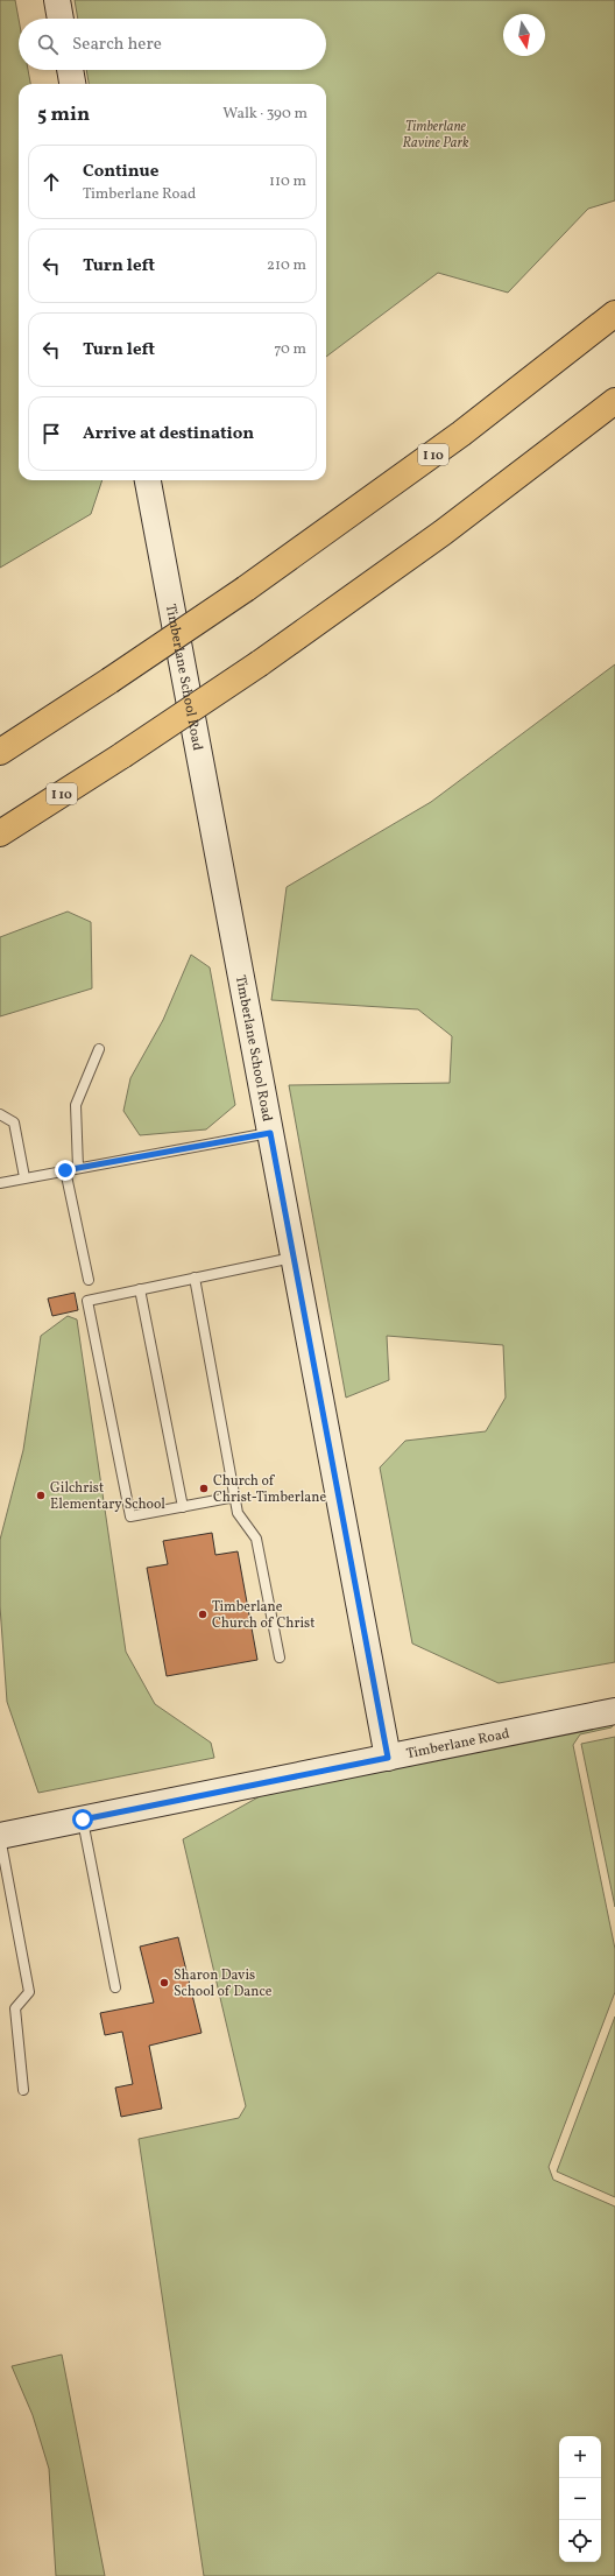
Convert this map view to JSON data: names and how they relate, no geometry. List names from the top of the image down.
{
  "streets": {
    "highway": ["I 10"],
    "street": ["Timberlane School Road", "Timberlane Road"]
  },
  "crossings": [
    ["Timberlane School Road", "Timberlane Road"]
  ],
  "parks": ["Timberlane Ravine Park"],
  "places": [
    "Church of Christ-Timberlane",
    "Gilchrist Elementary School",
    "Timberlane Church of Christ",
    "Sharon Davis School of Dance"
  ],
  "north": "bottom",
  "page": {
    "search": "Search here",
    "heading": ["5 min", "Walk · 390 m"],
    "list": [
      ["Continue", "Timberlane Road", "110 m"],
      ["Turn left", "210 m"],
      ["Turn left", "70 m"],
      "Arrive at destination"
    ],
    "map_buttons": ["+", "−"]
  }
}
